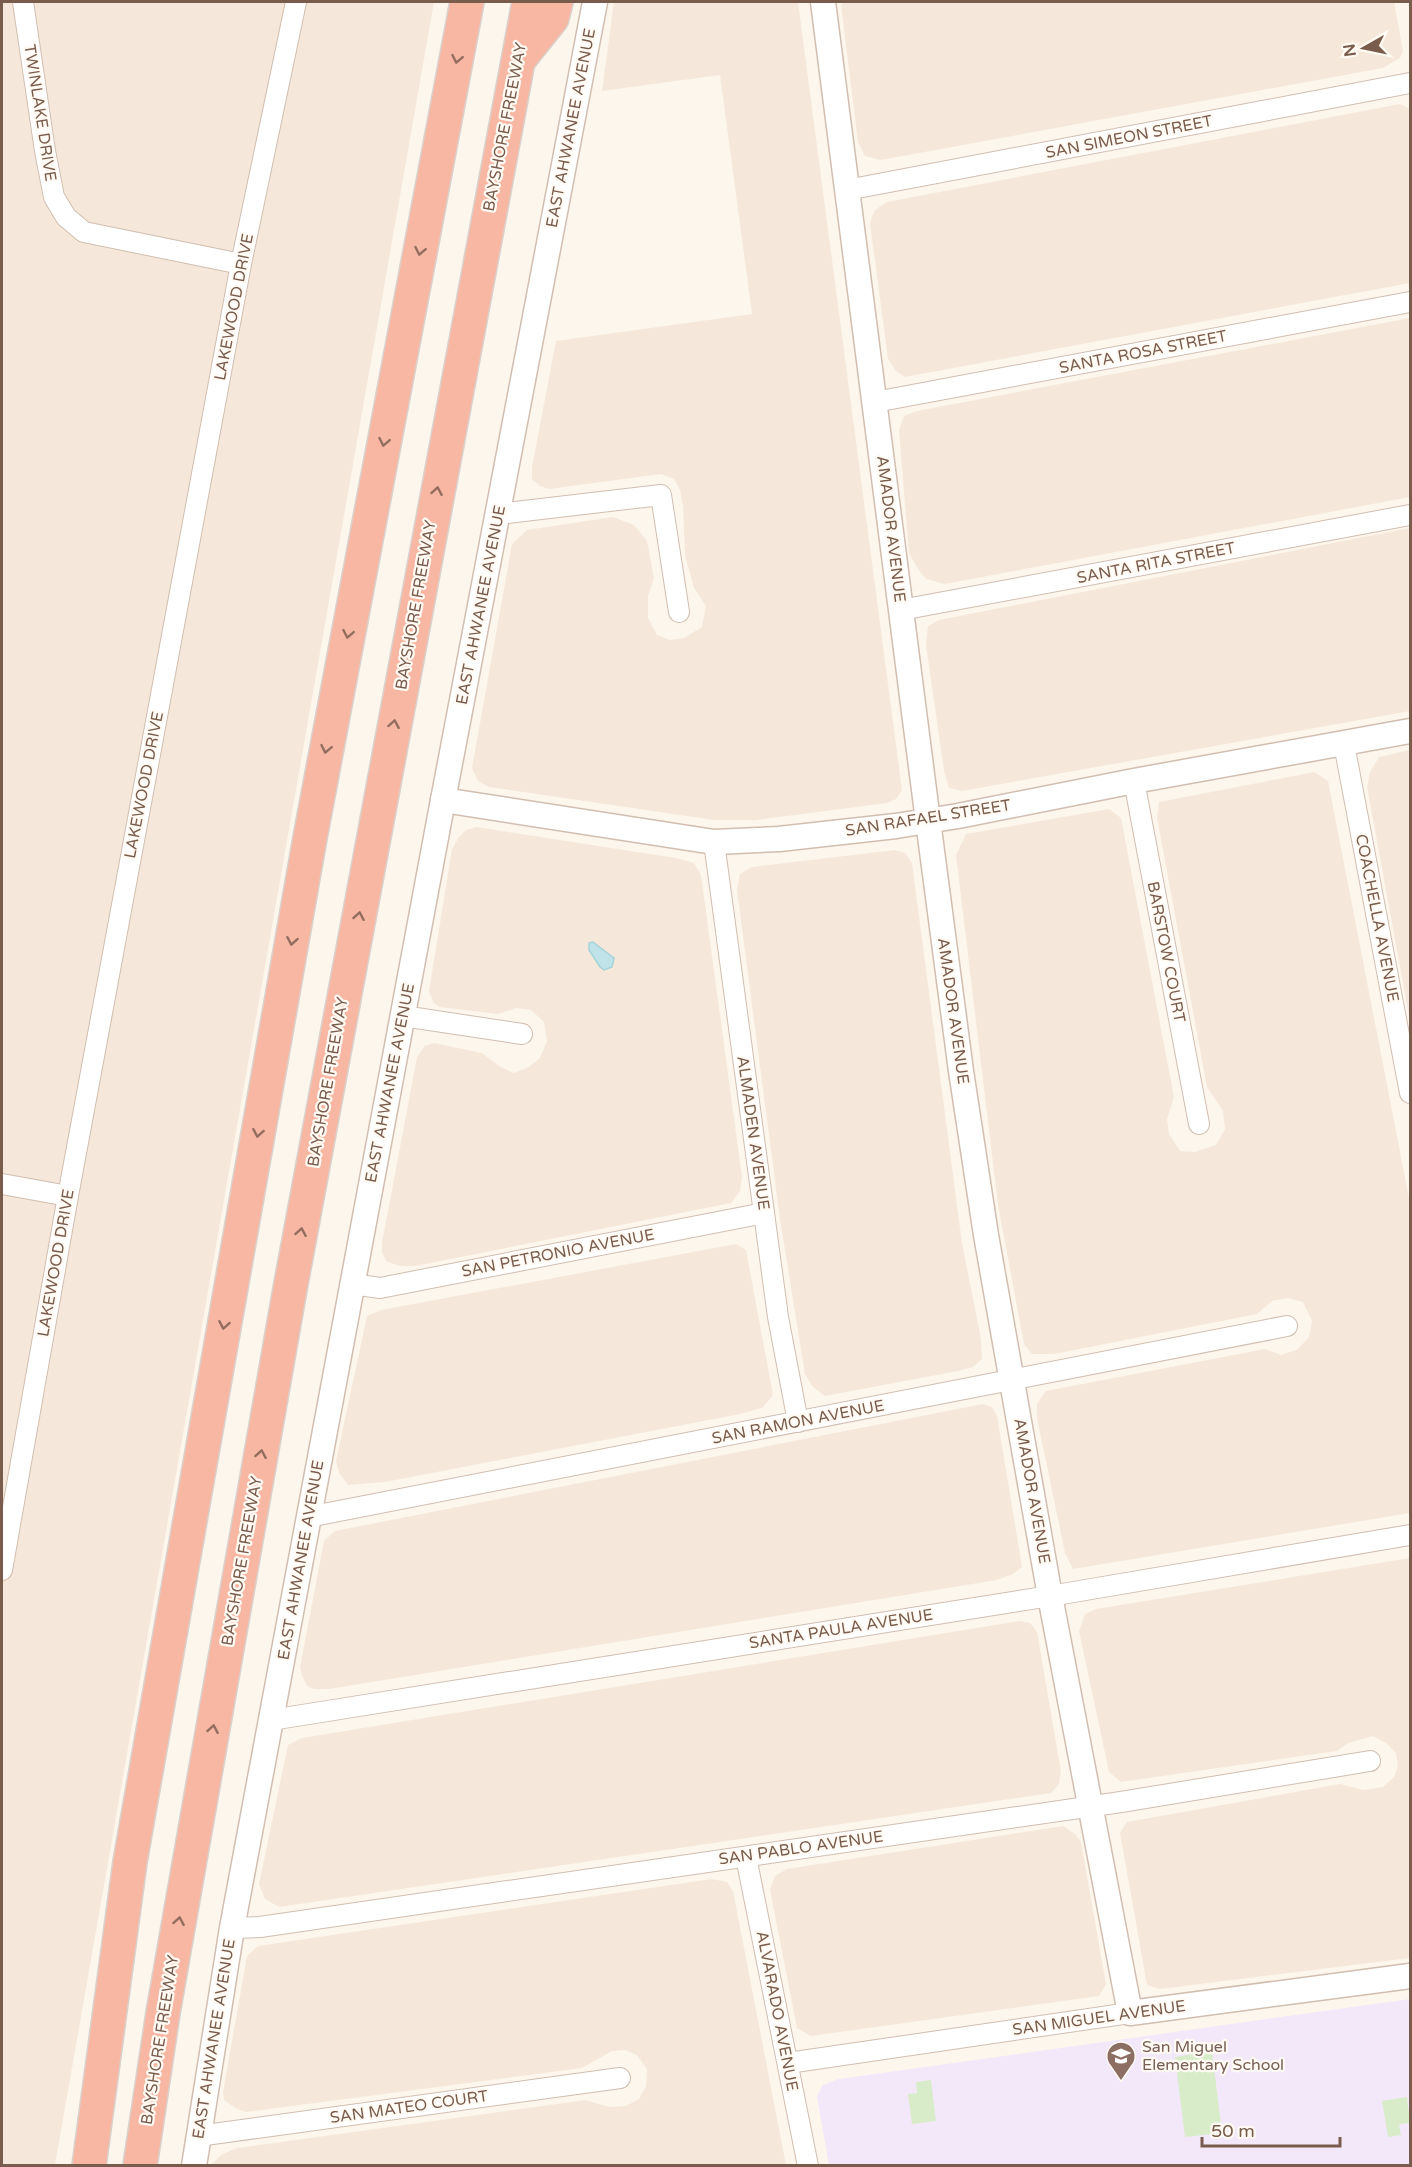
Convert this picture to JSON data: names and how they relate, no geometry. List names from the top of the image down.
{
  "streets": {
    "highway": ["BAYSHORE FREEWAY"],
    "street": [
      "TWINLAKE DRIVE",
      "EAST AHWANEE AVENUE",
      "SAN SIMEON STREET",
      "LAKEWOOD DRIVE",
      "SANTA ROSA STREET",
      "AMADOR AVENUE",
      "SANTA RITA STREET",
      "SAN RAFAEL STREET",
      "COACHELLA AVENUE",
      "BARSTOW COURT",
      "ALMADEN AVENUE",
      "SAN PETRONIO AVENUE",
      "SAN RAMON AVENUE",
      "SANTA PAULA AVENUE",
      "SAN PABLO AVENUE",
      "ALVARADO AVENUE",
      "SAN MIGUEL AVENUE",
      "SAN MATEO COURT"
    ]
  },
  "crossings": [
    ["TWINLAKE DRIVE", "LAKEWOOD DRIVE"],
    ["EAST AHWANEE AVENUE", "SAN RAFAEL STREET"],
    ["EAST AHWANEE AVENUE", "SAN PETRONIO AVENUE"],
    ["EAST AHWANEE AVENUE", "SAN RAMON AVENUE"],
    ["EAST AHWANEE AVENUE", "SANTA PAULA AVENUE"],
    ["EAST AHWANEE AVENUE", "SAN PABLO AVENUE"],
    ["EAST AHWANEE AVENUE", "SAN MATEO COURT"],
    ["SAN SIMEON STREET", "AMADOR AVENUE"],
    ["SANTA ROSA STREET", "AMADOR AVENUE"],
    ["AMADOR AVENUE", "SANTA RITA STREET"],
    ["AMADOR AVENUE", "SAN RAFAEL STREET"],
    ["AMADOR AVENUE", "SAN RAMON AVENUE"],
    ["AMADOR AVENUE", "SANTA PAULA AVENUE"],
    ["AMADOR AVENUE", "SAN PABLO AVENUE"],
    ["AMADOR AVENUE", "SAN MIGUEL AVENUE"],
    ["SAN RAFAEL STREET", "COACHELLA AVENUE"],
    ["SAN RAFAEL STREET", "BARSTOW COURT"],
    ["SAN RAFAEL STREET", "ALMADEN AVENUE"],
    ["ALMADEN AVENUE", "SAN PETRONIO AVENUE"],
    ["ALMADEN AVENUE", "SAN RAMON AVENUE"],
    ["SAN PABLO AVENUE", "ALVARADO AVENUE"],
    ["ALVARADO AVENUE", "SAN MIGUEL AVENUE"]
  ],
  "places": {
    "school or university": ["San Miguel Elementary School"]
  },
  "scale_bar": "50 m",
  "north": "left"
}
